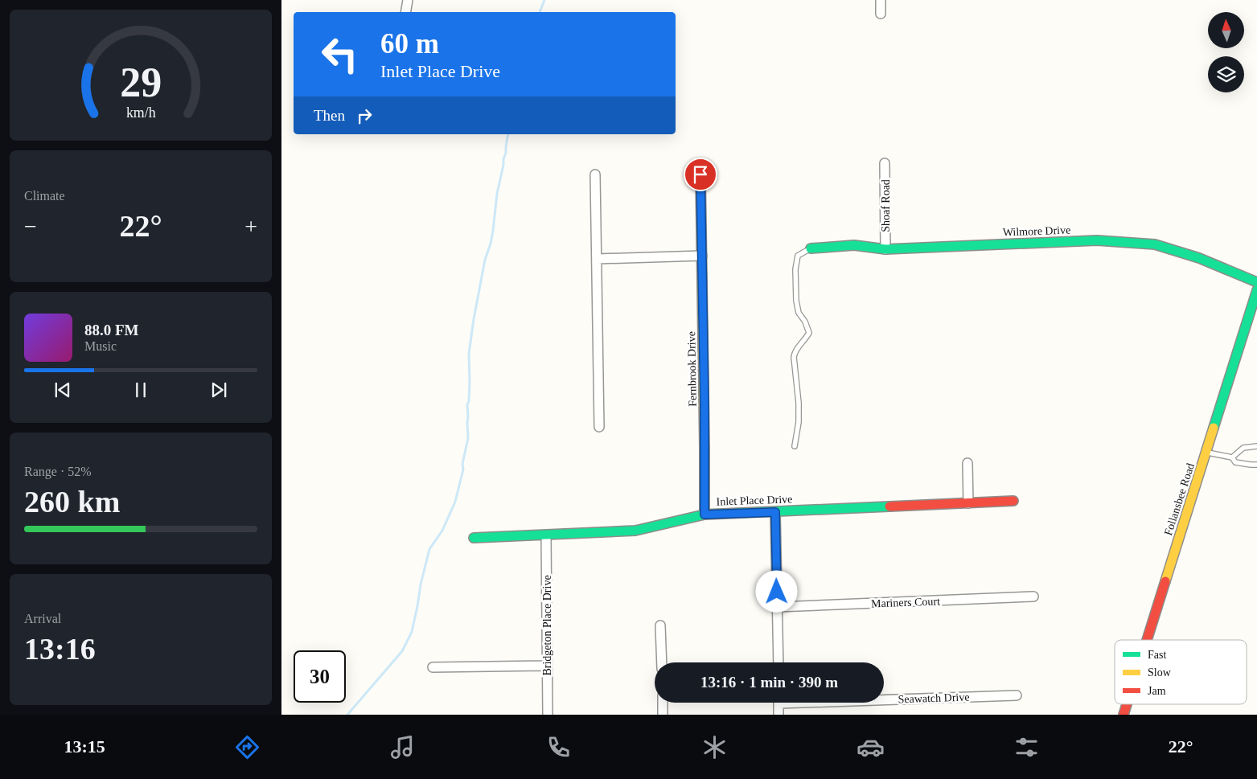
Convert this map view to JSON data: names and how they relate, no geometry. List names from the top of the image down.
{
  "streets": {
    "street": [
      "Shoaf Road",
      "Wilmore Drive",
      "Fernbrook Drive",
      "Follansbee Road",
      "Inlet Place Drive",
      "Mariners Court",
      "Bridgeton Place Drive",
      "Seawatch Drive"
    ]
  },
  "crossings": [
    ["Shoaf Road", "Wilmore Drive"],
    ["Fernbrook Drive", "Inlet Place Drive"],
    ["Inlet Place Drive", "Bridgeton Place Drive"]
  ],
  "legend": ["Fast", "Slow", "Jam"],
  "north": "top",
  "page": {
    "turn": ["60 m", "Inlet Place Drive"],
    "then": "Then",
    "tile": [
      "Climate",
      ["Range · 52%", "260 km"],
      ["Arrival", "13:16"]
    ],
    "heat": ["−", "22°", "+"],
    "song": ["88.0 FM", "Music"],
    "limit": "30",
    "trip": "13:16 · 1 min · 390 m",
    "tabs": ["13:15", "22°"],
    "gauge": ["29", "km/h"]
  }
}
